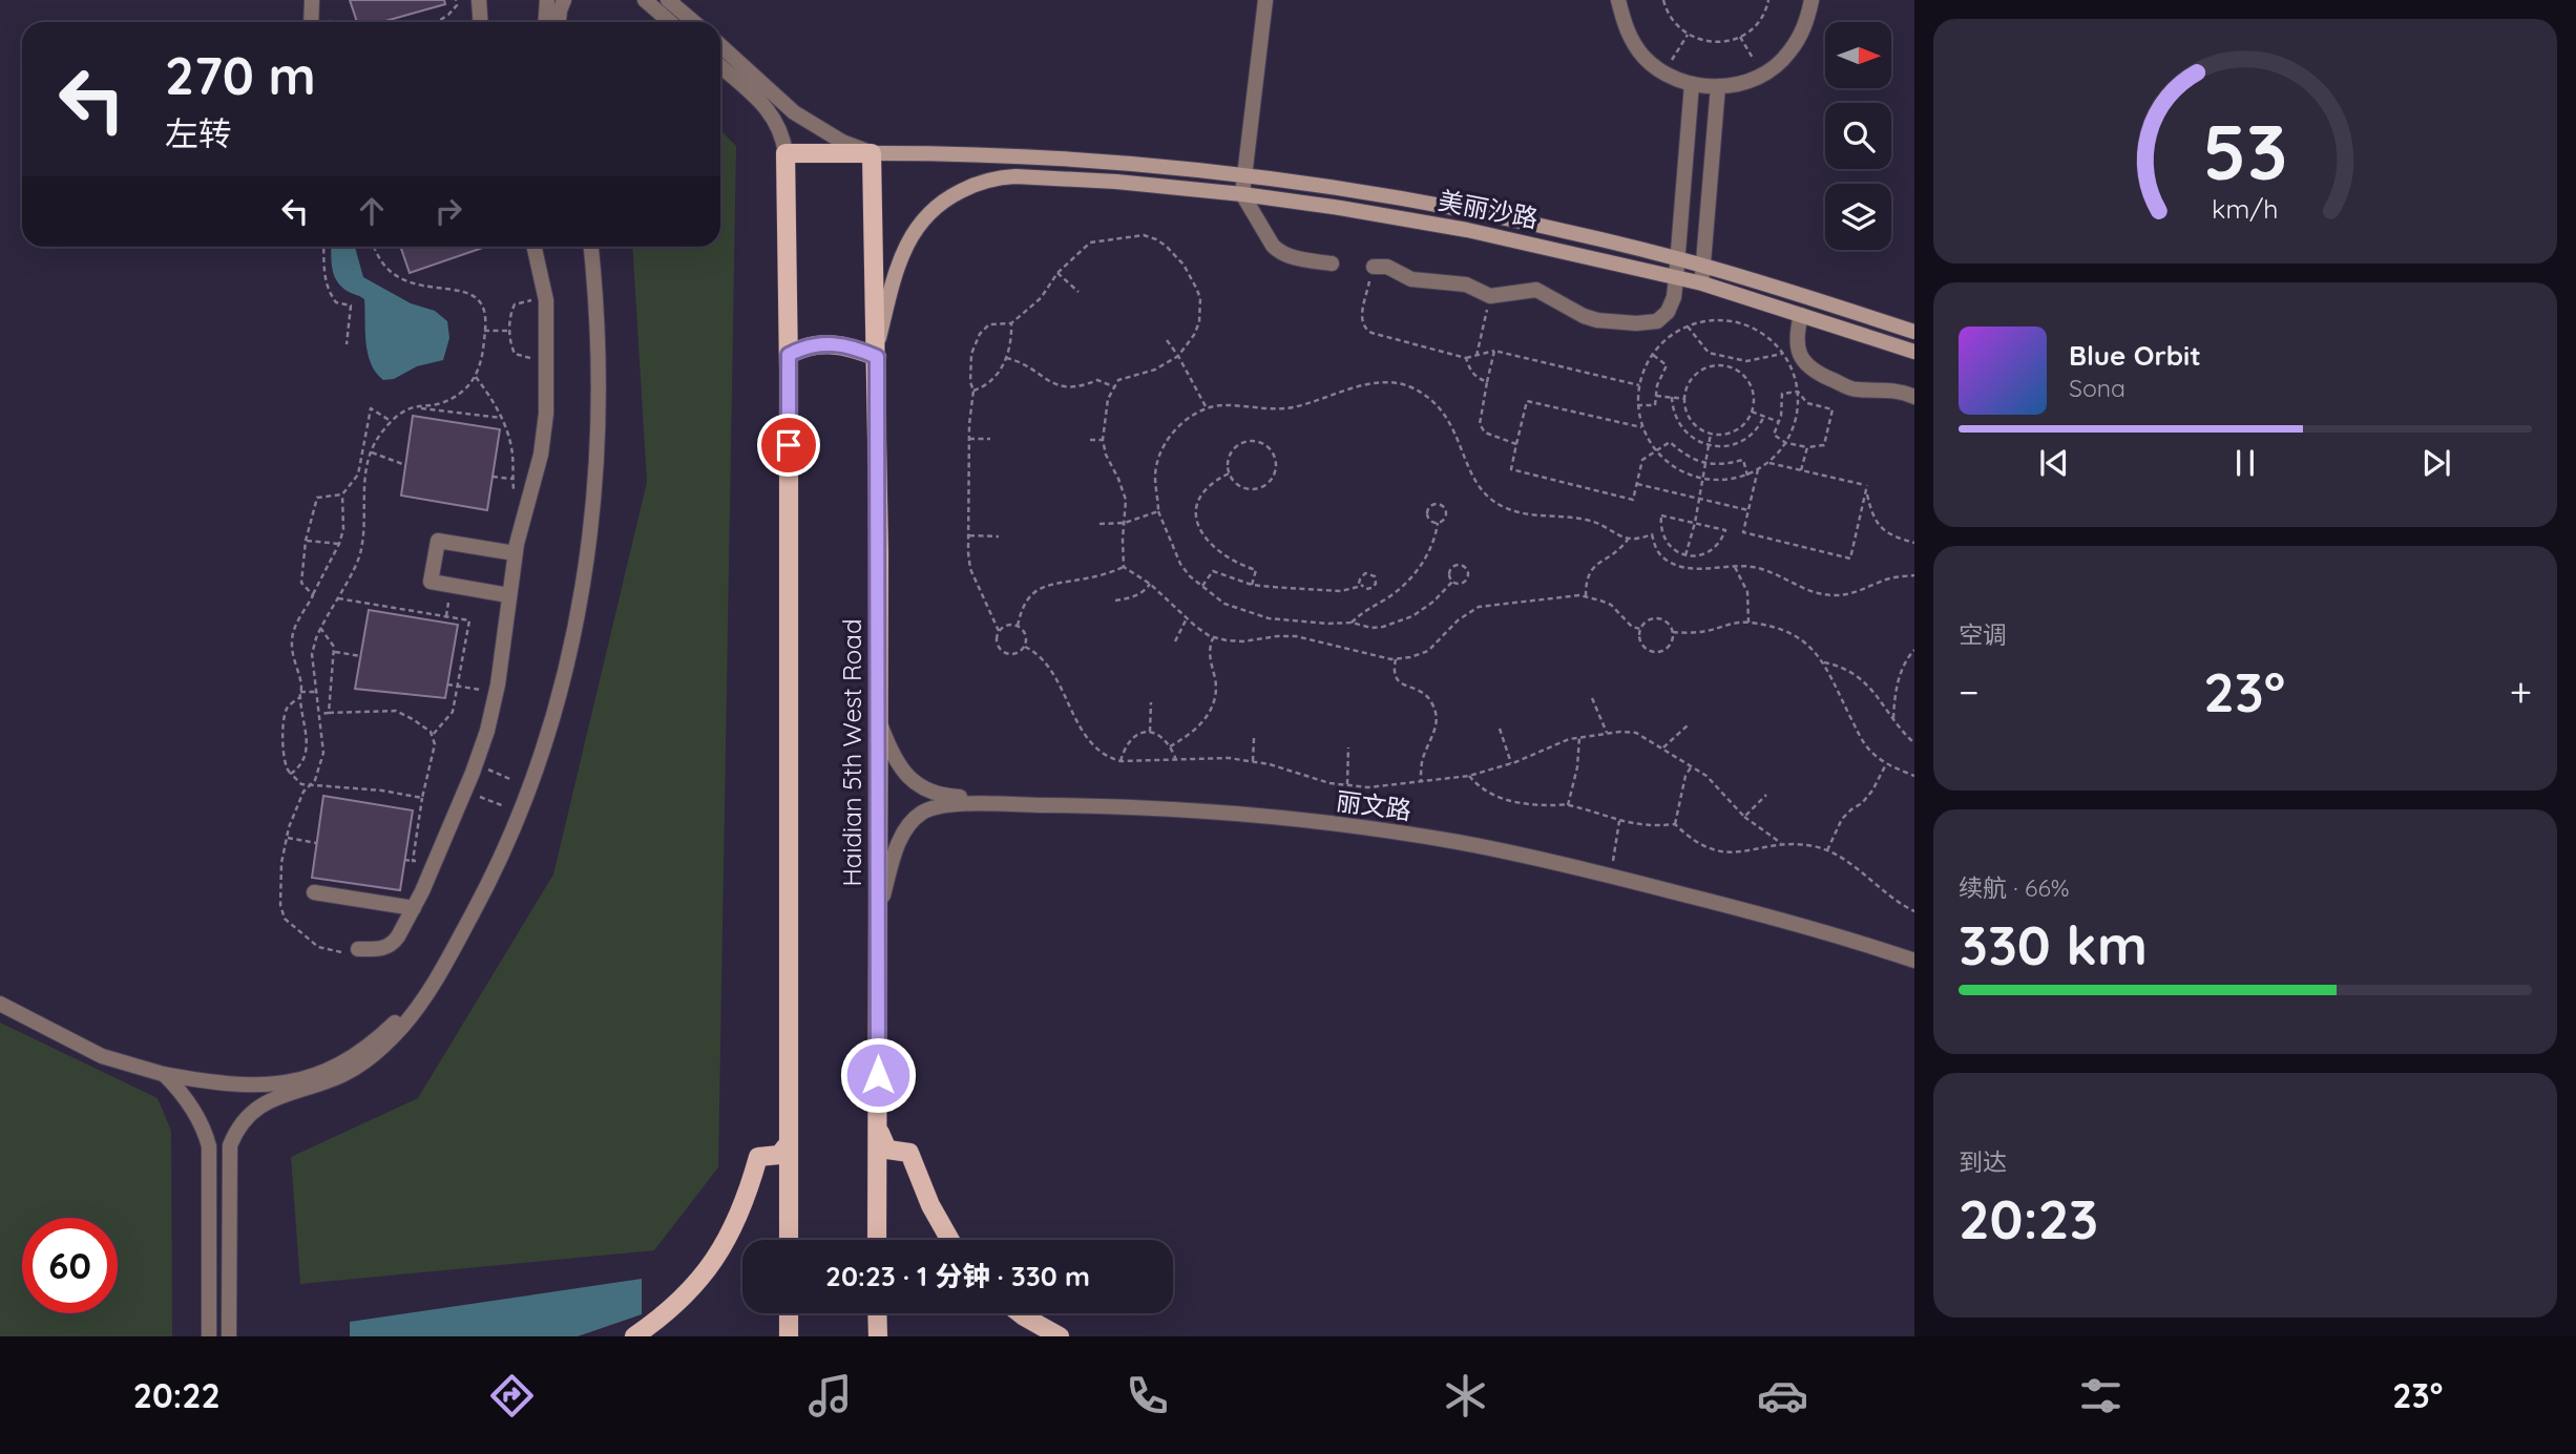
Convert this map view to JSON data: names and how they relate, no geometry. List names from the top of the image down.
{
  "streets": {
    "main road": ["美丽沙路", "Haidian 5th West Road"],
    "street": ["丽文路"]
  },
  "crossings": [
    ["美丽沙路", "Haidian 5th West Road"],
    ["Haidian 5th West Road", "丽文路"]
  ],
  "north": "right",
  "page": {
    "turn": ["270 m", "左转"],
    "song": ["Blue Orbit", "Sona"],
    "tile": [
      "空调",
      ["续航 · 66%", "330 km"],
      ["到达", "20:23"]
    ],
    "heat": ["−", "23°", "+"],
    "limit": "60",
    "trip": "20:23 · 1 分钟 · 330 m",
    "tabs": ["20:22", "23°"],
    "gauge": ["53", "km/h"]
  }
}
